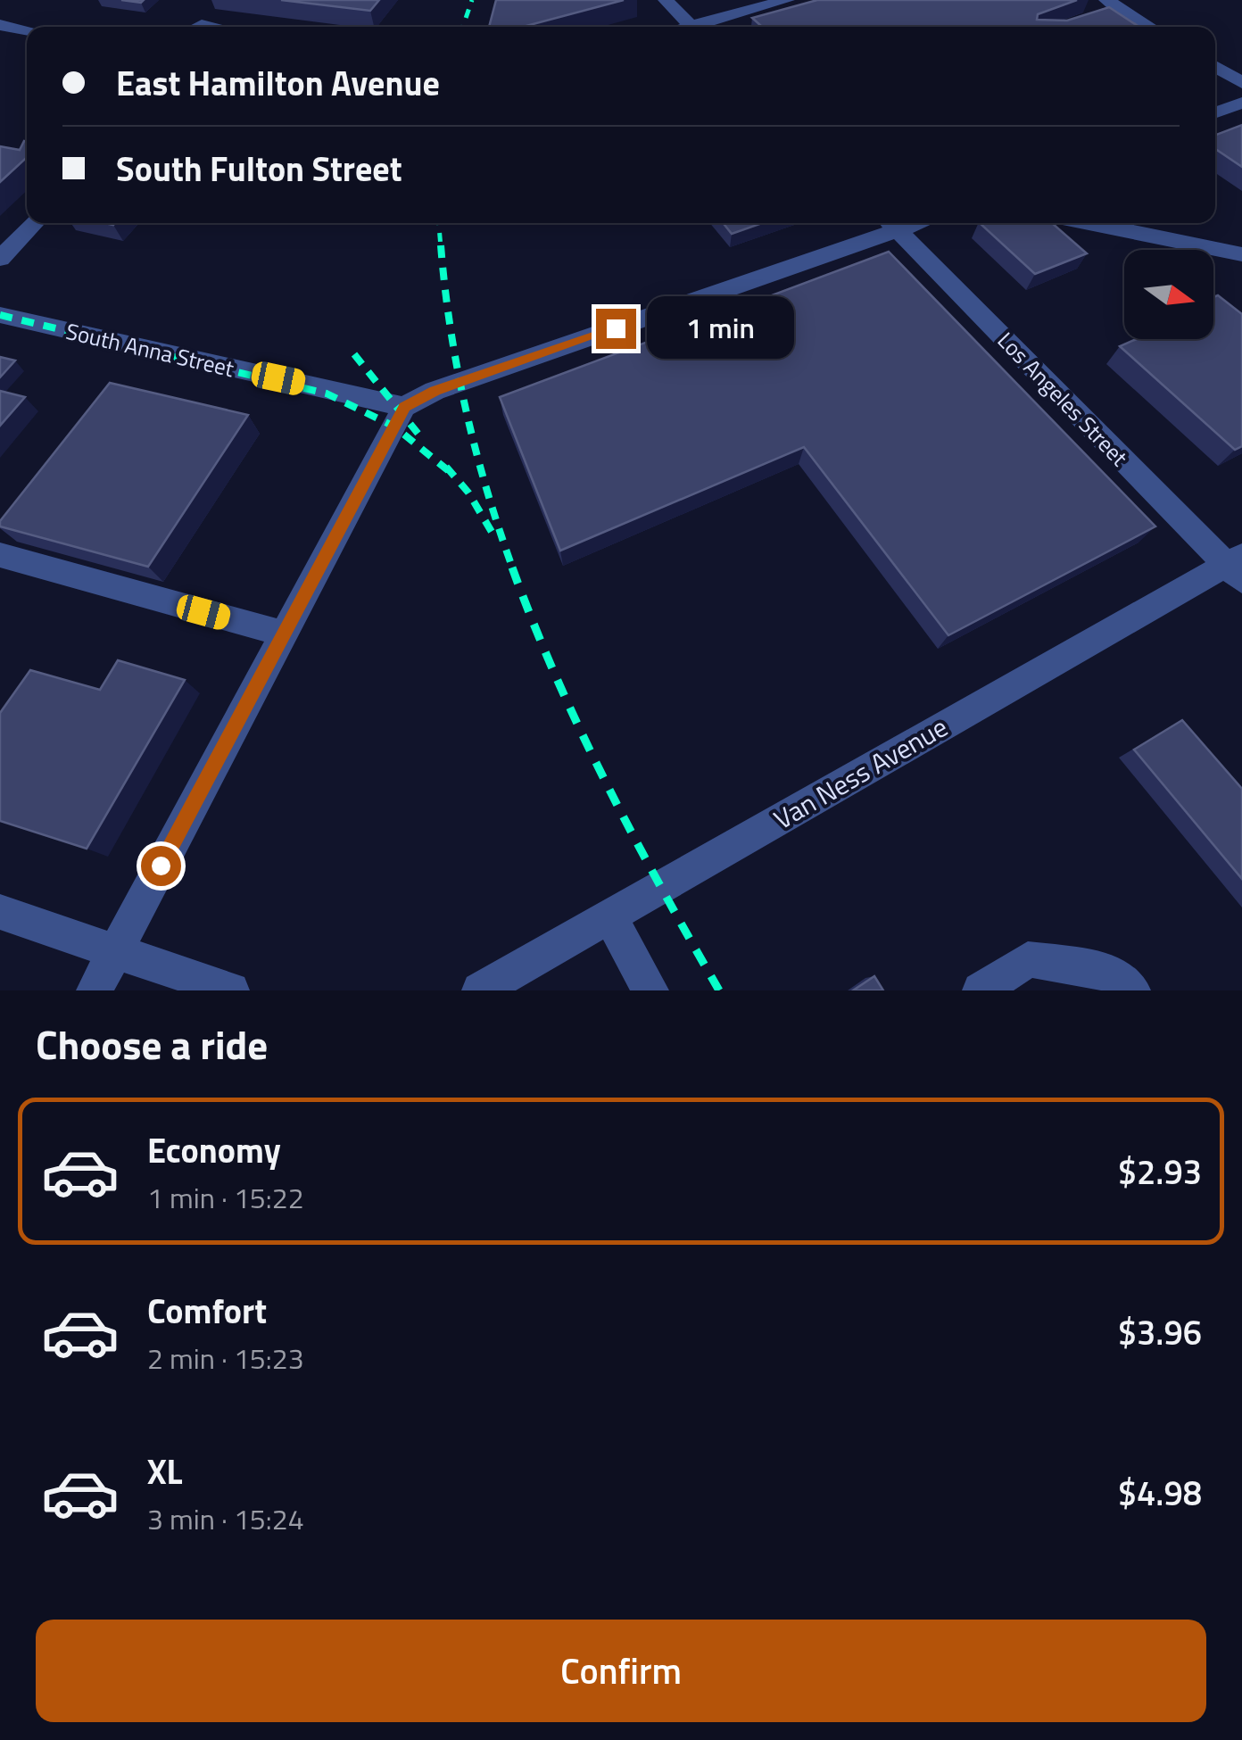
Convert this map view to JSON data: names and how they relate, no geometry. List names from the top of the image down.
{
  "streets": {
    "street": ["South Anna Street", "Los Angeles Street", "Van Ness Avenue"]
  },
  "crossings": [
    ["Los Angeles Street", "Van Ness Avenue"]
  ],
  "north": "right",
  "page": {
    "banner": ["East Hamilton Avenue", "South Fulton Street"],
    "bubble": "1 min",
    "heading": "Choose a ride",
    "list": [
      {
        "name": "Economy",
        "note": "1 min · 15:22",
        "value": "$2.93"
      },
      {
        "name": "Comfort",
        "note": "2 min · 15:23",
        "value": "$3.96"
      },
      {
        "name": "XL",
        "note": "3 min · 15:24",
        "value": "$4.98"
      }
    ],
    "buttons": "Confirm"
  }
}
